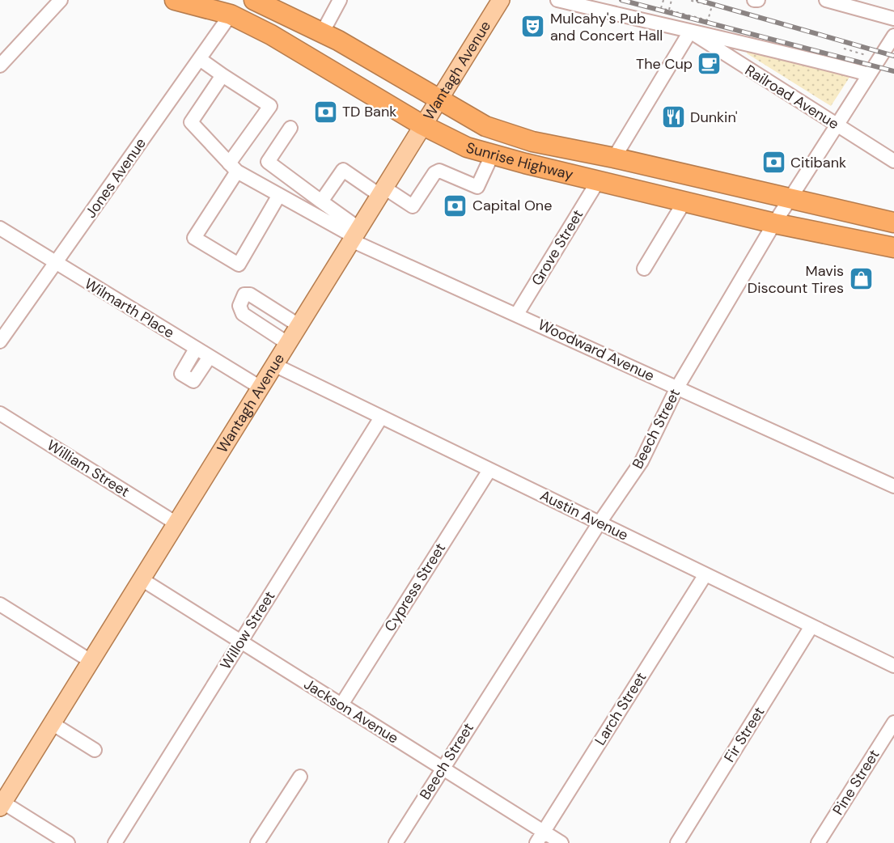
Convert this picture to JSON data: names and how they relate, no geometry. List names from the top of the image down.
{
  "streets": {
    "highway": ["Sunrise Highway"],
    "main road": ["Wantagh Avenue"],
    "street": [
      "Railroad Avenue",
      "Jones Avenue",
      "Grove Street",
      "Wilmarth Place",
      "Woodward Avenue",
      "Beech Street",
      "William Street",
      "Austin Avenue",
      "Cypress Street",
      "Willow Street",
      "Larch Street",
      "Jackson Avenue",
      "Fir Street",
      "Pine Street"
    ]
  },
  "crossings": [
    ["Wantagh Avenue", "Sunrise Highway"],
    ["Wantagh Avenue", "Wilmarth Place"],
    ["Wantagh Avenue", "Woodward Avenue"],
    ["Wantagh Avenue", "William Street"],
    ["Wantagh Avenue", "Austin Avenue"],
    ["Wantagh Avenue", "Jackson Avenue"],
    ["Railroad Avenue", "Beech Street"],
    ["Sunrise Highway", "Jones Avenue"],
    ["Sunrise Highway", "Grove Street"],
    ["Sunrise Highway", "Beech Street"],
    ["Jones Avenue", "Wilmarth Place"],
    ["Grove Street", "Woodward Avenue"],
    ["Woodward Avenue", "Beech Street"],
    ["Beech Street", "Austin Avenue"],
    ["Beech Street", "Jackson Avenue"],
    ["Austin Avenue", "Cypress Street"],
    ["Austin Avenue", "Willow Street"],
    ["Austin Avenue", "Larch Street"],
    ["Austin Avenue", "Fir Street"],
    ["Cypress Street", "Jackson Avenue"],
    ["Willow Street", "Jackson Avenue"],
    ["Larch Street", "Jackson Avenue"]
  ],
  "places": {
    "theatre": ["Mulcahy's Pub and Concert Hall"],
    "cafe": ["The Cup"],
    "bank": ["TD Bank", "Citibank", "Capital One"],
    "restaurant": ["Dunkin'"],
    "shop": ["Mavis Discount Tires"]
  }
}
